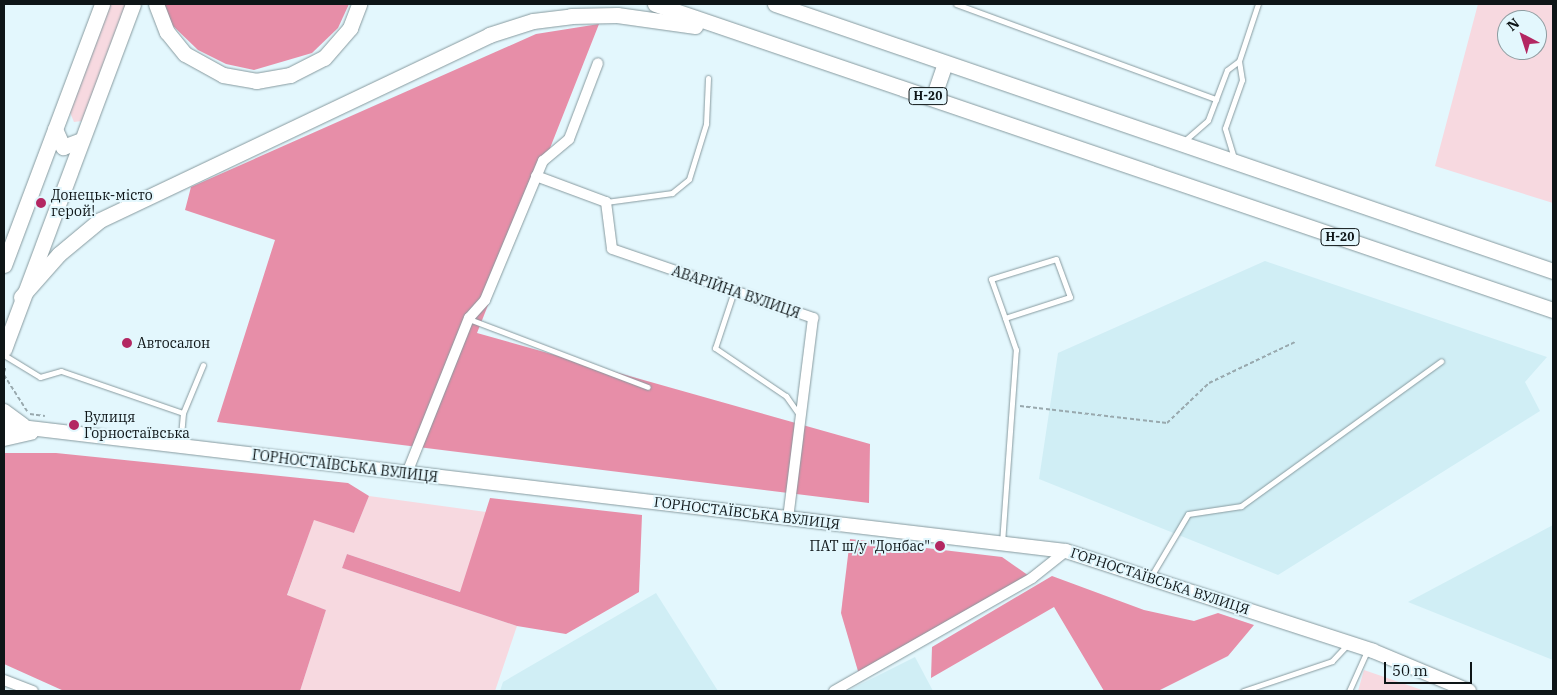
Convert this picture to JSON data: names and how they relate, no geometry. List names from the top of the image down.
{
  "streets": {
    "main road": ["Н-20", "ГОРНОСТАЇВСЬКА ВУЛИЦЯ"],
    "street": ["АВАРІЙНА ВУЛИЦЯ"]
  },
  "crossings": [
    ["АВАРІЙНА ВУЛИЦЯ", "ГОРНОСТАЇВСЬКА ВУЛИЦЯ"]
  ],
  "places": [
    "Донецьк-місто герой!",
    "Автосалон",
    "Вулиця Горностаївська",
    "ПАТ ш/у \"Донбас\""
  ],
  "scale_bar": "50 m",
  "north": "top left"
}
